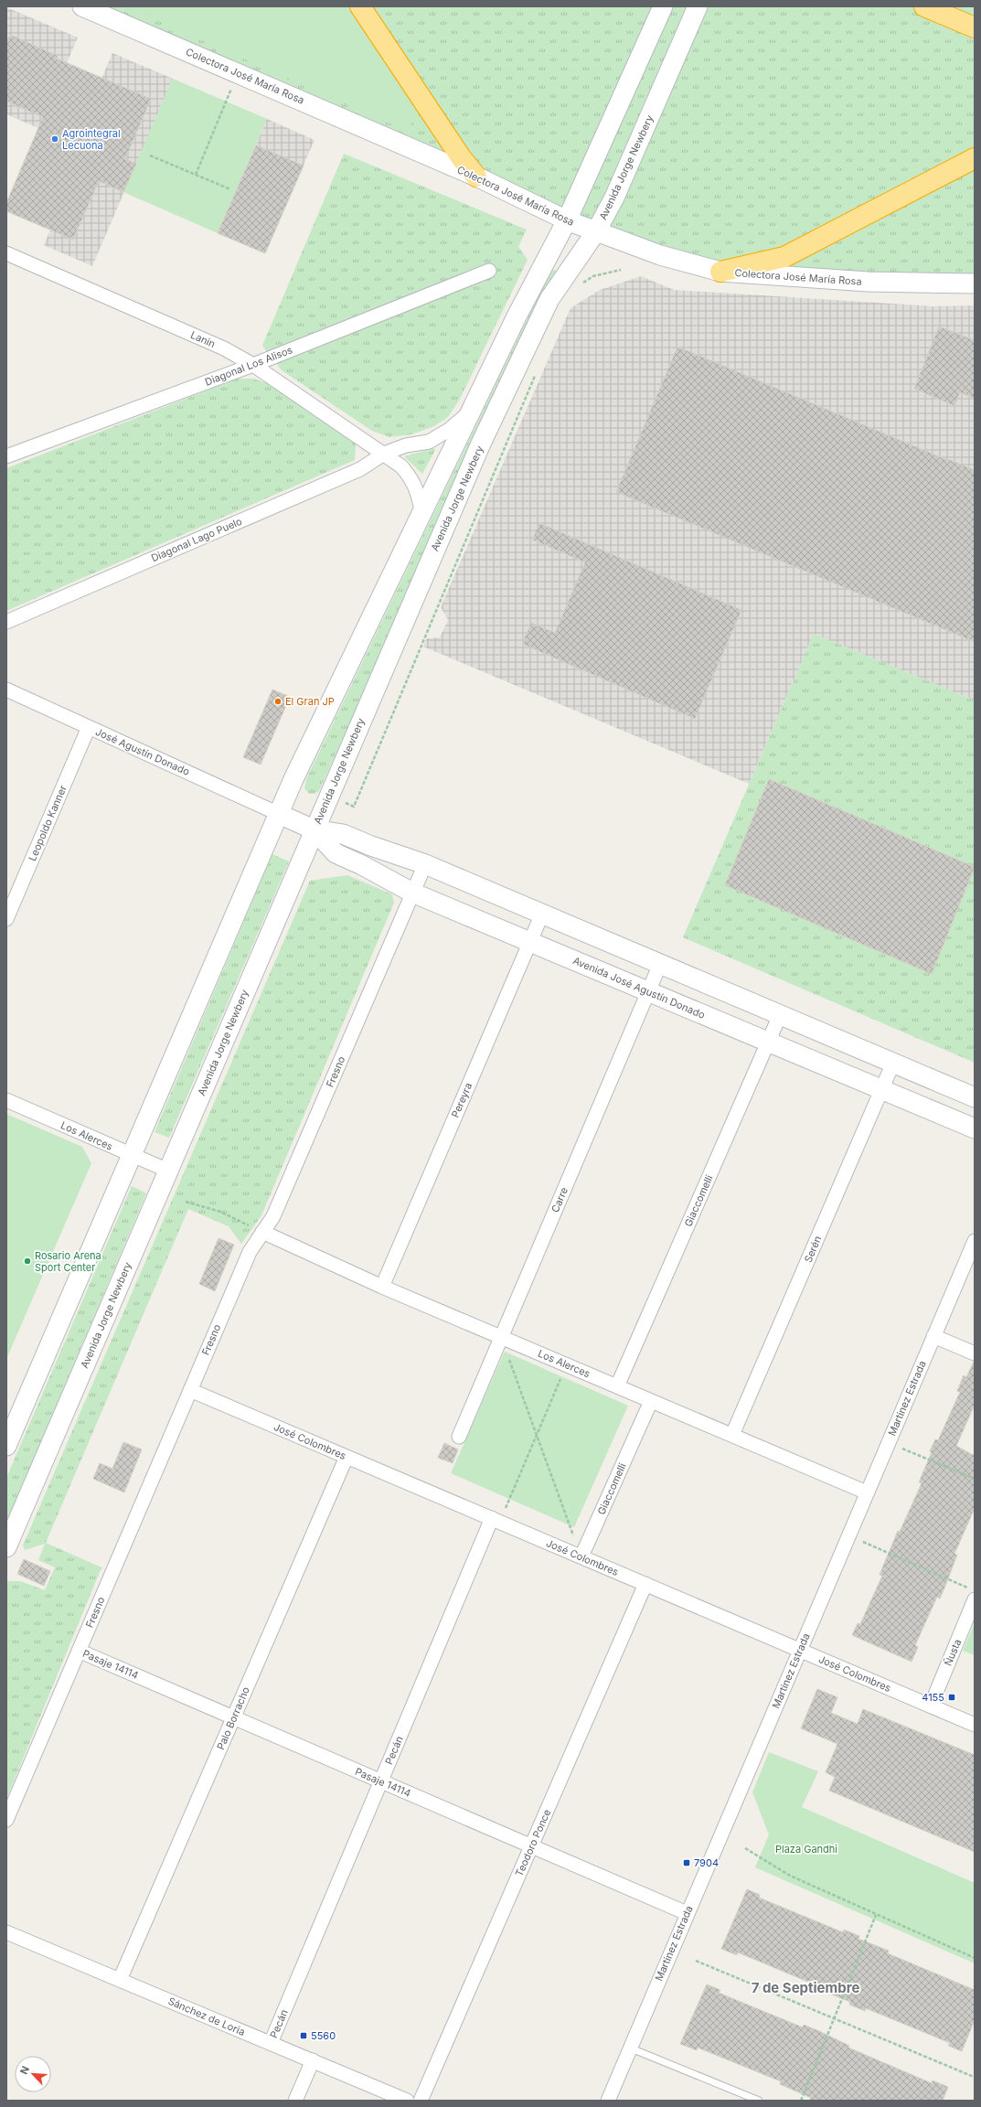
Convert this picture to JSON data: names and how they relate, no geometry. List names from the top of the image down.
{
  "streets": {
    "main road": ["Colectora José María Rosa", "Avenida Jorge Newbery", "Avenida José Agustín Donado"],
    "street": [
      "Lanin",
      "Diagonal Los Alisos",
      "Diagonal Lago Puelo",
      "José Agustín Donado",
      "Leopoldo Kanner",
      "Fresno",
      "Pereyra",
      "Los Alerces",
      "Carre",
      "Giaccomelli",
      "Serén",
      "Martinez Estrada",
      "José Colombres",
      "Ñusta",
      "Pasaje 14114",
      "Palo Borracho",
      "Pecán",
      "Teodoro Ponce",
      "Sánchez de Loria"
    ]
  },
  "crossings": [
    ["Colectora José María Rosa", "Avenida Jorge Newbery"],
    ["Avenida Jorge Newbery", "Avenida José Agustín Donado"],
    ["Avenida Jorge Newbery", "Los Alerces"],
    ["Lanin", "Diagonal Los Alisos"],
    ["Lanin", "Diagonal Lago Puelo"],
    ["José Agustín Donado", "Leopoldo Kanner"],
    ["José Agustín Donado", "Avenida José Agustín Donado"],
    ["Avenida José Agustín Donado", "Fresno"],
    ["Avenida José Agustín Donado", "Pereyra"],
    ["Avenida José Agustín Donado", "Carre"],
    ["Avenida José Agustín Donado", "Giaccomelli"],
    ["Avenida José Agustín Donado", "Serén"],
    ["Fresno", "Los Alerces"],
    ["Fresno", "José Colombres"],
    ["Fresno", "Pasaje 14114"],
    ["Pereyra", "Los Alerces"],
    ["Los Alerces", "Carre"],
    ["Los Alerces", "Giaccomelli"],
    ["Los Alerces", "Serén"],
    ["Los Alerces", "Martinez Estrada"],
    ["Giaccomelli", "José Colombres"],
    ["Martinez Estrada", "José Colombres"],
    ["Martinez Estrada", "Pasaje 14114"],
    ["José Colombres", "Ñusta"],
    ["José Colombres", "Palo Borracho"],
    ["José Colombres", "Pecán"],
    ["José Colombres", "Teodoro Ponce"],
    ["Pasaje 14114", "Palo Borracho"],
    ["Pasaje 14114", "Pecán"],
    ["Pasaje 14114", "Teodoro Ponce"],
    ["Palo Borracho", "Sánchez de Loria"],
    ["Pecán", "Sánchez de Loria"]
  ],
  "districts": ["7 de Septiembre"],
  "parks": ["Plaza Gandhi"],
  "places": {
    "other": ["Agrointegral Lecuona", "El Gran JP", "Rosario Arena Sport Center"],
    "transit": ["4155", "7904", "5560"]
  },
  "north": "top left"
}
